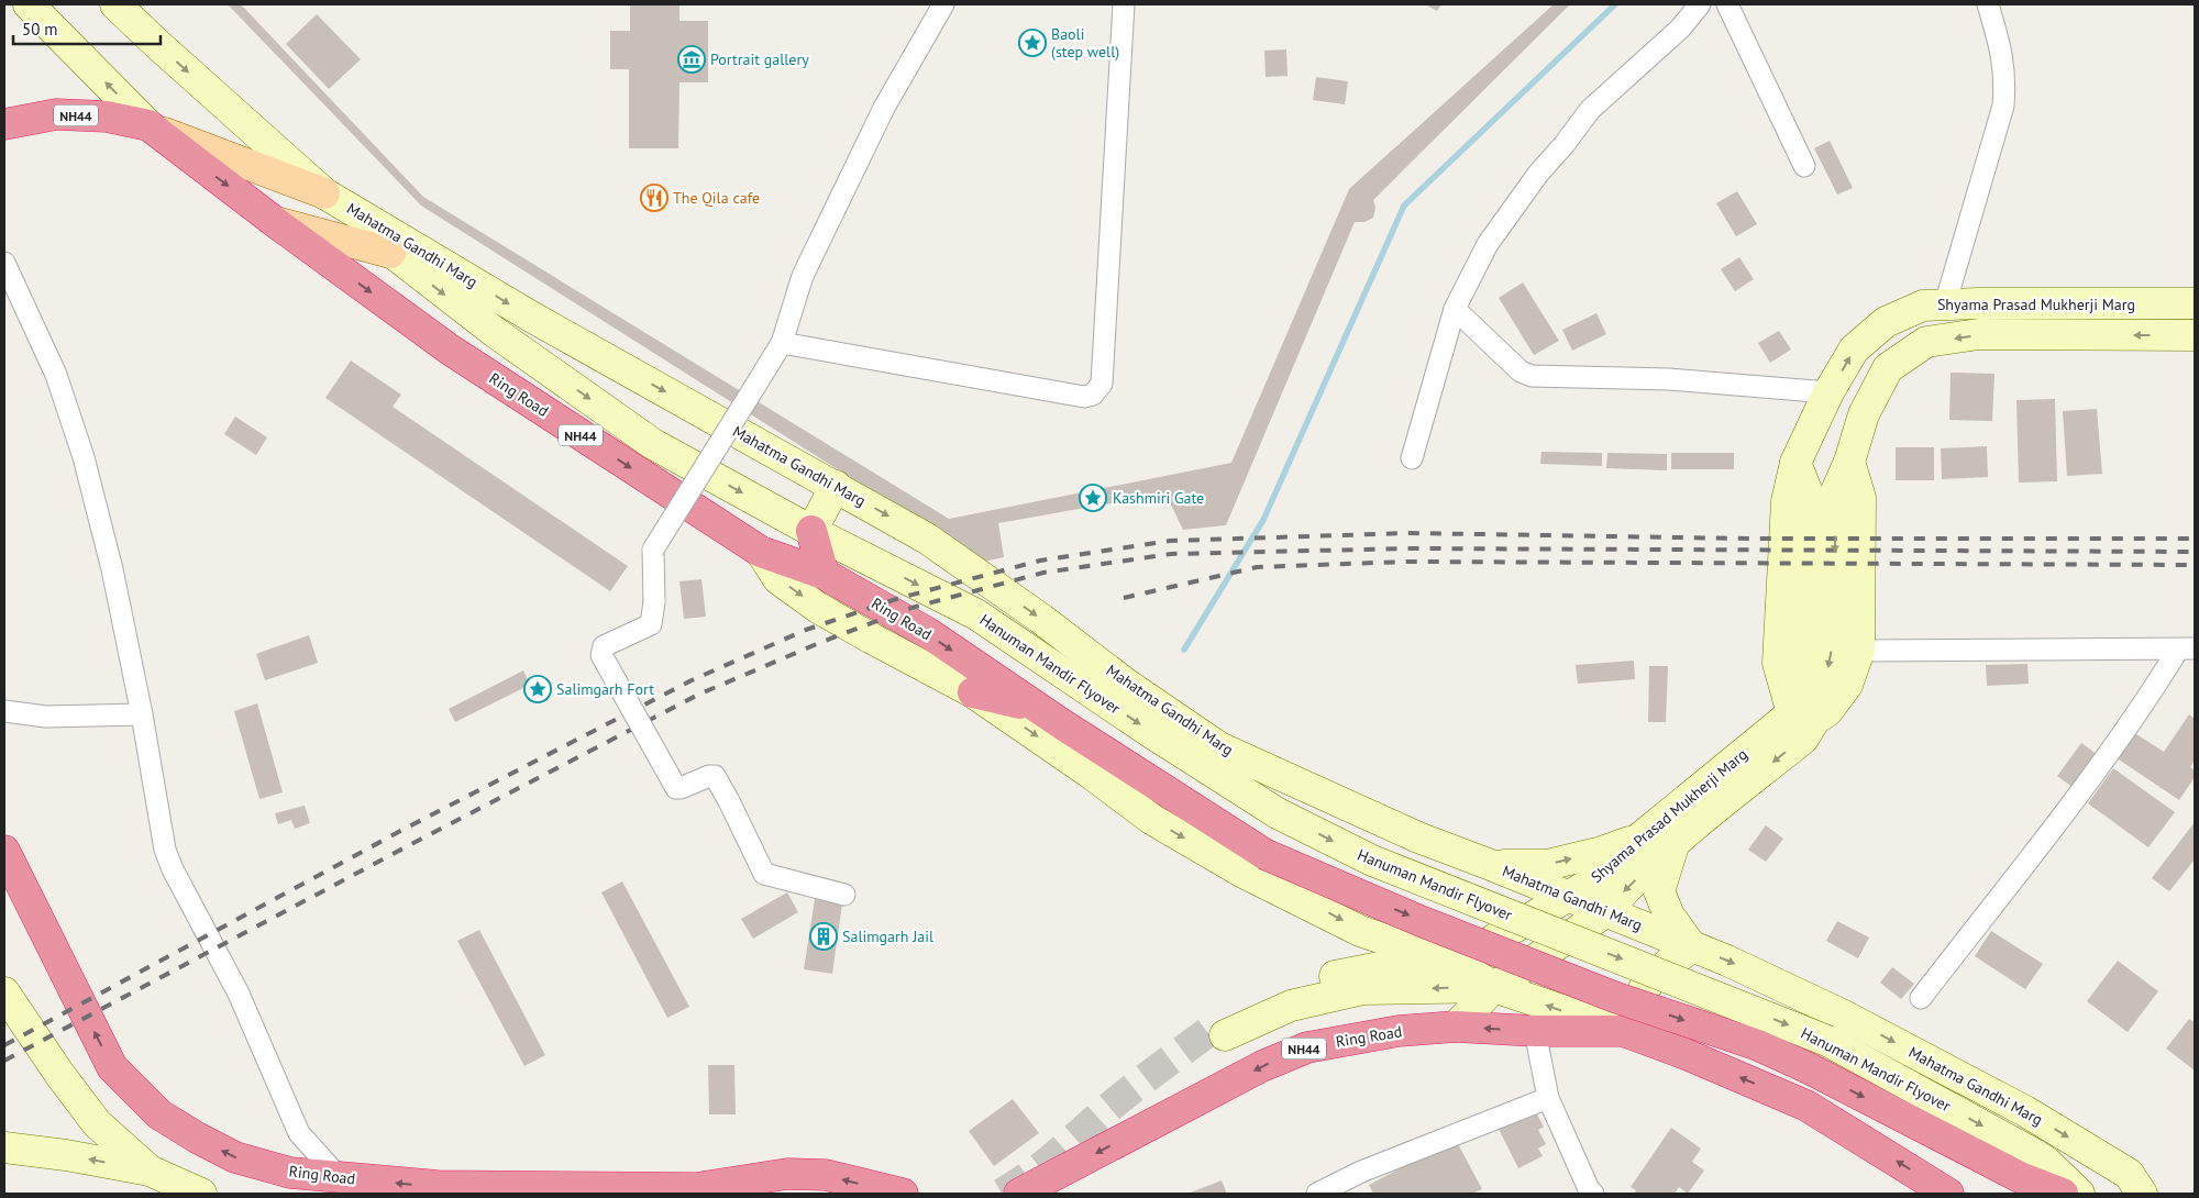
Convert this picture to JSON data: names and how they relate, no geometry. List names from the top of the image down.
{
  "streets": {
    "highway": ["NH44", "Ring Road", "Hanuman Mandir Flyover"],
    "street": ["Mahatma Gandhi Marg", "Shyama Prasad Mukherji Marg"]
  },
  "crossings": [
    ["Mahatma Gandhi Marg", "Shyama Prasad Mukherji Marg"],
    ["Mahatma Gandhi Marg", "Hanuman Mandir Flyover"],
    ["Shyama Prasad Mukherji Marg", "Ring Road"],
    ["Ring Road", "Hanuman Mandir Flyover"]
  ],
  "places": {
    "place": ["Baoli (step well)", "Kashmiri Gate", "Salimgarh Fort"],
    "museum": ["Portrait gallery"],
    "restaurant": ["The Qila cafe"],
    "building": ["Salimgarh Jail"]
  },
  "scale_bar": "50 m"
}
